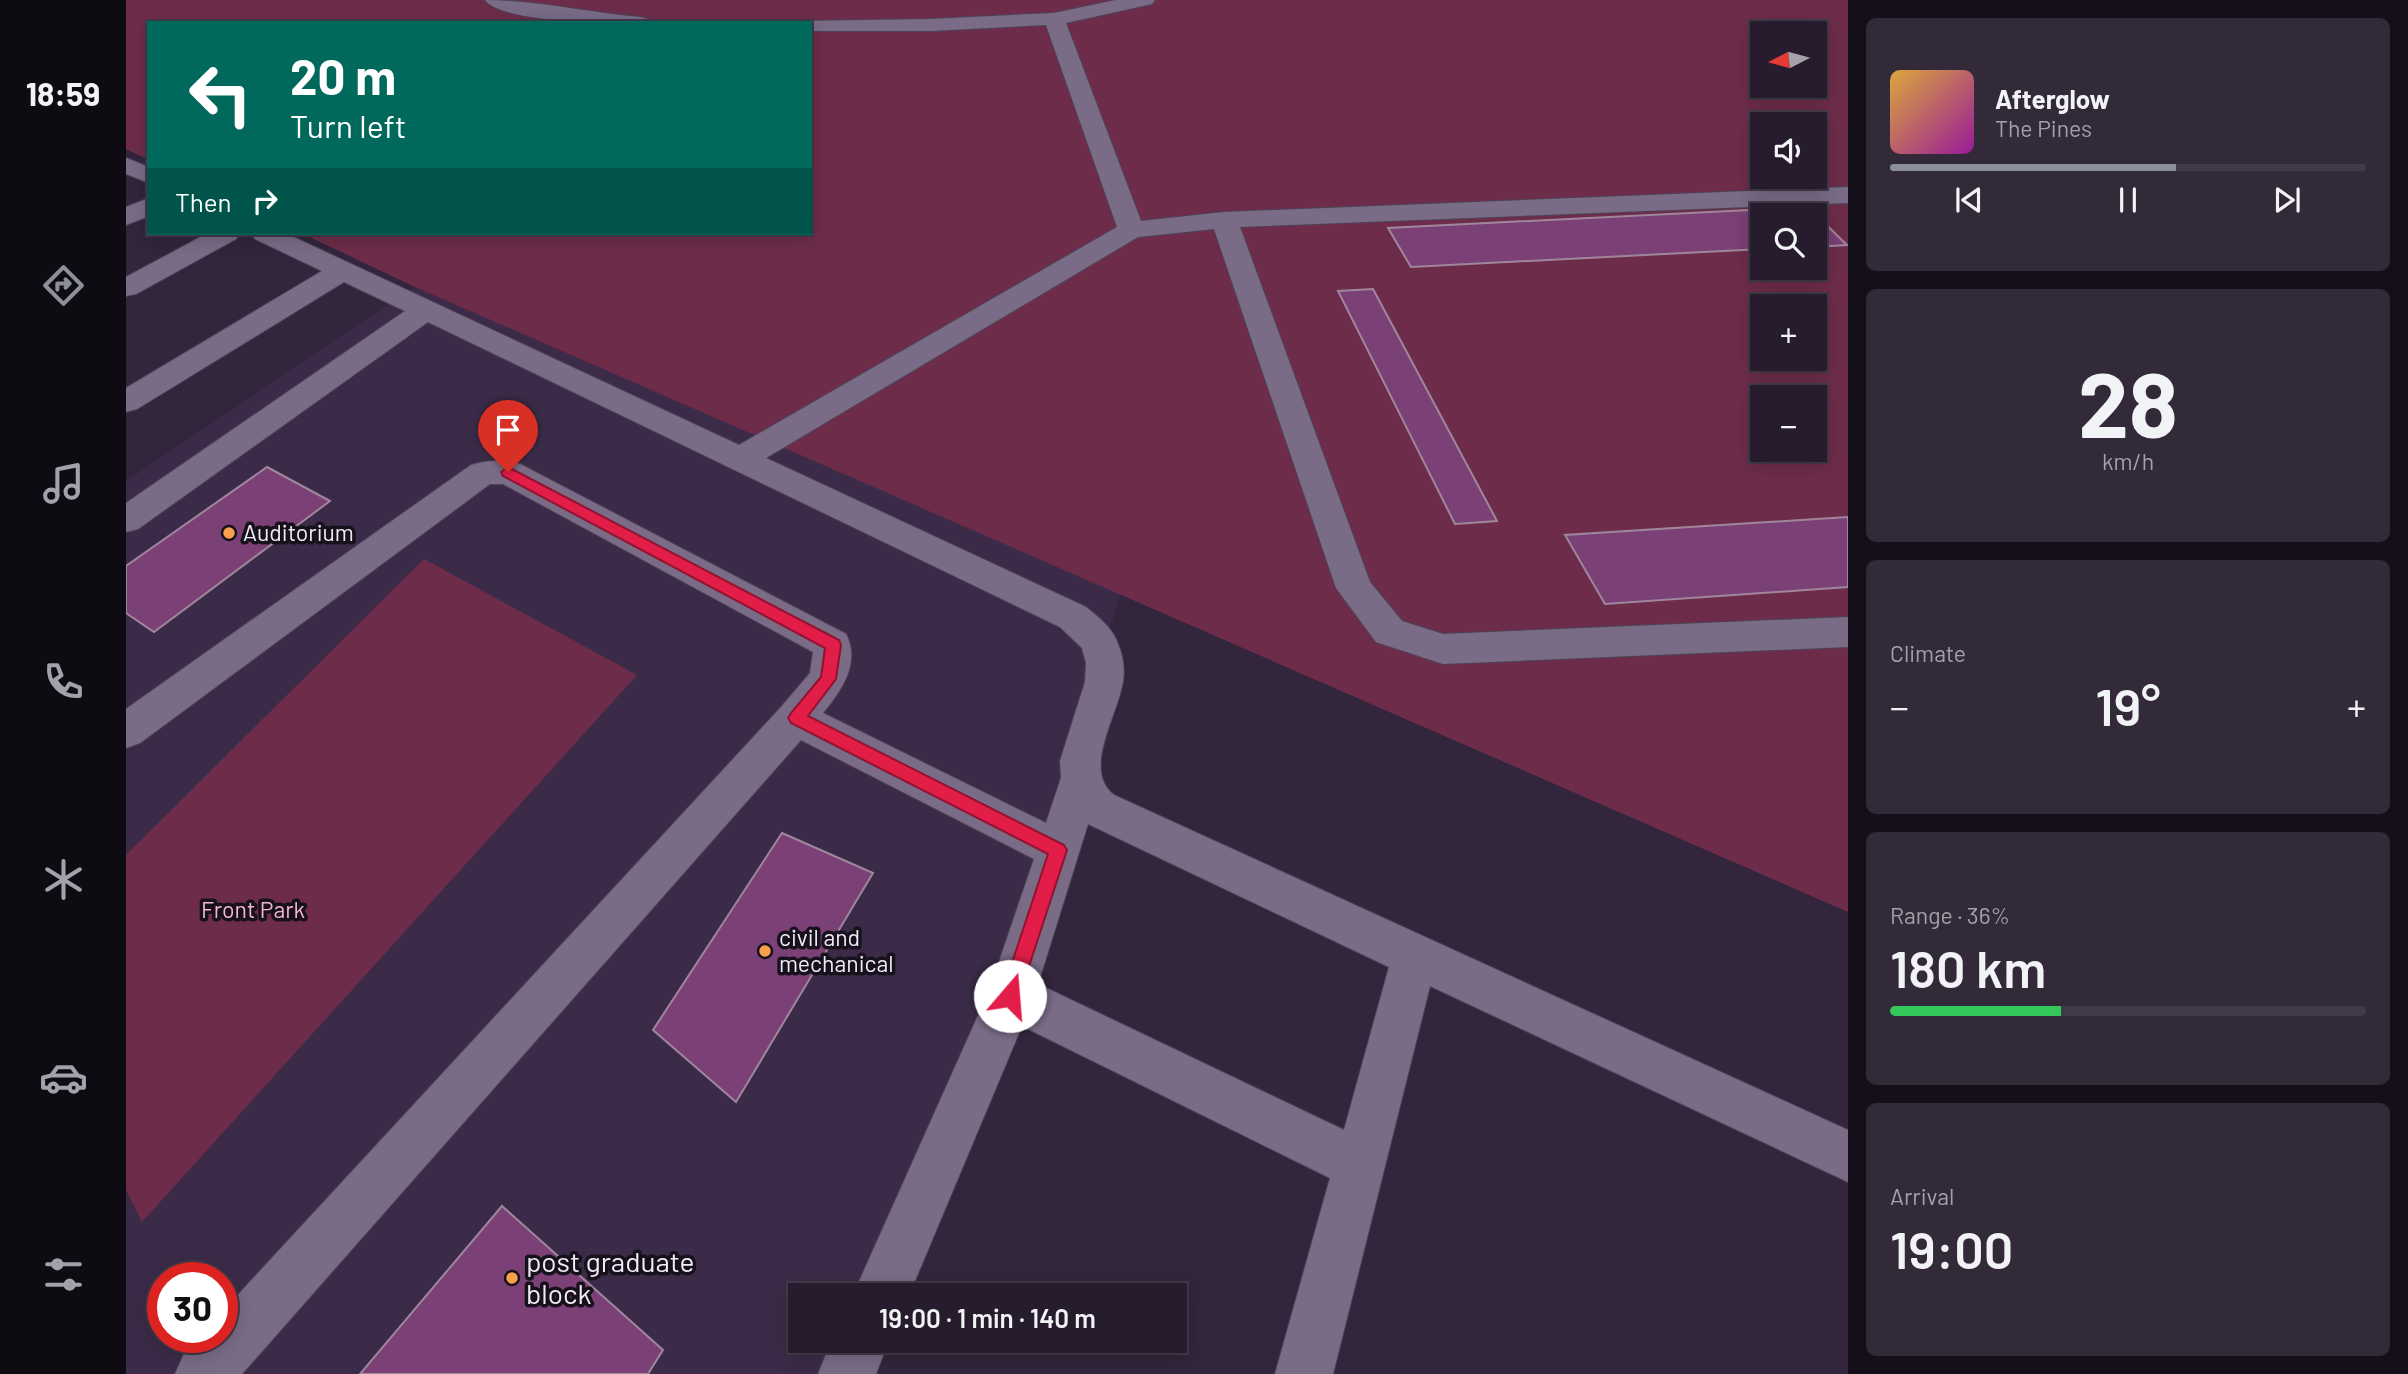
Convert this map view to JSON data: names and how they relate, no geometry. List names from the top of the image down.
{
  "parks": ["Front Park"],
  "places": ["Auditorium", "civil and mechanical", "post graduate block"],
  "north": "left",
  "page": {
    "tabs": "18:59",
    "map_buttons": ["+", "−"],
    "turn": ["20 m", "Turn left"],
    "song": ["Afterglow", "The Pines"],
    "then": "Then",
    "tile": [
      ["28", "km/h"],
      "Climate",
      ["Range · 36%", "180 km"],
      ["Arrival", "19:00"]
    ],
    "heat": ["−", "19°", "+"],
    "limit": "30",
    "trip": "19:00 · 1 min · 140 m"
  }
}
